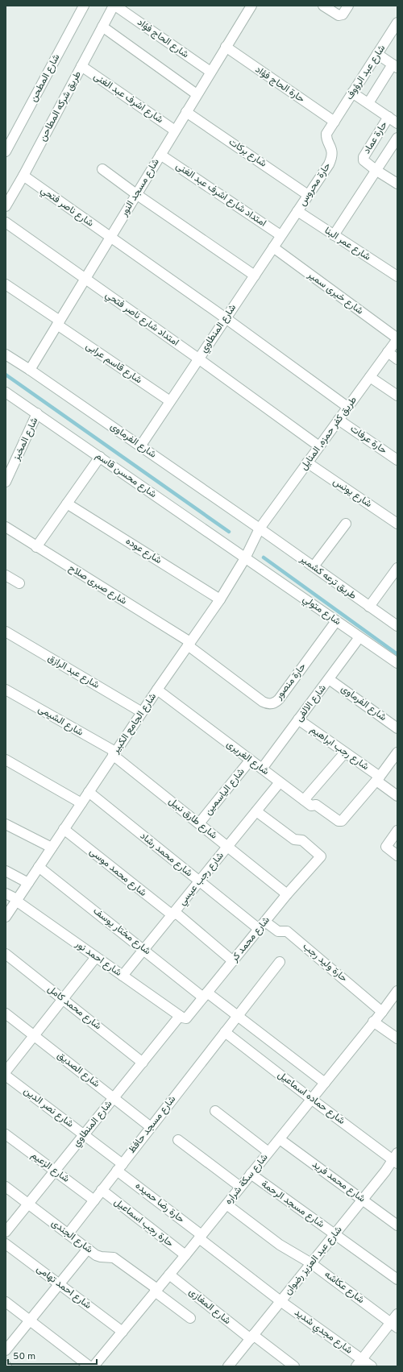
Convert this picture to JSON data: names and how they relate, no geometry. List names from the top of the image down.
{
  "streets": {
    "street": [
      "شارع الحاج فؤاد",
      "شارع عبد الرؤوف",
      "شارع المطحن",
      "حارة الحاج فؤاد",
      "شارع اشرف عبد الغنى",
      "طريق شركه المطاحن",
      "حارة عماد",
      "شارع بركات",
      "حارة محروس",
      "شارع مسجد النور",
      "امتداد شارع اشرف عبد الغنى",
      "شارع ناصر فتحي",
      "شارع عمر البنا",
      "شارع خيرى سمير",
      "امتداد شارع ناصر فتحي",
      "شارع المنطاوي",
      "شارع قاسم عرابى",
      "طريق كفر حمزه, المنايل",
      "شارع المخبز",
      "حارة عرفات",
      "شارع الفرماوى",
      "شارع محسن قاسم",
      "شارع يونس",
      "شارع عوده",
      "طريق ترعه كشمير",
      "شارع صبرى صلاح",
      "شارع متولي",
      "شارع عبد الرازق",
      "حارة منصور",
      "شارع الالفى",
      "شارع الشيمى",
      "شارع الجامع الكبير",
      "شارع رجب ابراهيم",
      "شارع الغريرى",
      "شارع الياسمين",
      "شارع طارق نبيل",
      "شارع محمد رشاد",
      "شارع محمد موسى",
      "شارع رجب عيسي",
      "شارع مختار يوسف",
      "شارع محمد كر",
      "شارع احمد نور",
      "حارة وليد رجب",
      "شارع محمد كامل",
      "شارع الصديق",
      "شارع حماده اسماعيل",
      "شارع نصر الدين",
      "شارع مسجد حافظ",
      "شارع الزعيم",
      "شارع سكة شراره",
      "شارع محمد فريد",
      "حارة رضا حميده",
      "شارع مسجد الرحمة",
      "حارة رجب اسماعيل",
      "شارع الجندى",
      "شارع عبد العزيز رضوان",
      "شارع احمد تهامى",
      "شارع عكاشه",
      "شارع المغازى",
      "شارع مجدي شديد"
    ]
  },
  "crossings": [
    ["شارع الحاج فؤاد", "طريق شركه المطاحن"],
    ["شارع الحاج فؤاد", "شارع مسجد النور"],
    ["شارع عبد الرؤوف", "حارة الحاج فؤاد"],
    ["شارع عبد الرؤوف", "حارة محروس"],
    ["حارة الحاج فؤاد", "حارة محروس"],
    ["حارة الحاج فؤاد", "شارع مسجد النور"],
    ["شارع اشرف عبد الغنى", "طريق شركه المطاحن"],
    ["شارع اشرف عبد الغنى", "شارع مسجد النور"],
    ["طريق شركه المطاحن", "شارع ناصر فتحي"],
    ["شارع بركات", "حارة محروس"],
    ["شارع بركات", "شارع مسجد النور"],
    ["حارة محروس", "شارع عمر البنا"],
    ["حارة محروس", "شارع المنطاوي"],
    ["شارع مسجد النور", "امتداد شارع اشرف عبد الغنى"],
    ["شارع مسجد النور", "شارع ناصر فتحي"],
    ["شارع مسجد النور", "امتداد شارع ناصر فتحي"],
    ["شارع مسجد النور", "شارع قاسم عرابى"],
    ["شارع مسجد النور", "شارع الفرماوى"],
    ["امتداد شارع اشرف عبد الغنى", "شارع المنطاوي"],
    ["شارع عمر البنا", "شارع المنطاوي"],
    ["شارع خيرى سمير", "شارع المنطاوي"],
    ["شارع خيرى سمير", "طريق كفر حمزه, المنايل"],
    ["امتداد شارع ناصر فتحي", "شارع المنطاوي"],
    ["امتداد شارع ناصر فتحي", "طريق كفر حمزه, المنايل"],
    ["شارع المنطاوي", "شارع قاسم عرابى"],
    ["شارع المنطاوي", "شارع الفرماوى"],
    ["شارع المنطاوي", "شارع محمد كر"],
    ["شارع المنطاوي", "شارع احمد نور"],
    ["شارع المنطاوي", "شارع محمد كامل"],
    ["شارع المنطاوي", "شارع الصديق"],
    ["شارع المنطاوي", "شارع نصر الدين"],
    ["شارع المنطاوي", "شارع الزعيم"],
    ["شارع المنطاوي", "شارع الجندى"],
    ["طريق كفر حمزه, المنايل", "حارة عرفات"],
    ["طريق كفر حمزه, المنايل", "شارع الفرماوى"],
    ["طريق كفر حمزه, المنايل", "شارع يونس"],
    ["طريق كفر حمزه, المنايل", "طريق ترعه كشمير"],
    ["طريق كفر حمزه, المنايل", "شارع الجامع الكبير"],
    ["شارع المخبز", "شارع محسن قاسم"],
    ["شارع الفرماوى", "طريق ترعه كشمير"],
    ["شارع الفرماوى", "شارع الالفى"],
    ["شارع الفرماوى", "شارع الجامع الكبير"],
    ["شارع محسن قاسم", "شارع متولي"],
    ["شارع محسن قاسم", "شارع الجامع الكبير"],
    ["شارع عوده", "شارع الجامع الكبير"],
    ["طريق ترعه كشمير", "شارع الجامع الكبير"],
    ["شارع صبرى صلاح", "حارة منصور"],
    ["شارع صبرى صلاح", "شارع الجامع الكبير"],
    ["شارع متولي", "حارة منصور"],
    ["شارع متولي", "شارع الالفى"],
    ["شارع متولي", "شارع الجامع الكبير"],
    ["شارع عبد الرازق", "شارع الجامع الكبير"],
    ["حارة منصور", "شارع الجامع الكبير"],
    ["شارع الالفى", "شارع رجب ابراهيم"],
    ["شارع الالفى", "شارع الغريرى"],
    ["شارع الشيمى", "شارع الجامع الكبير"],
    ["شارع الشيمى", "شارع طارق نبيل"],
    ["شارع الجامع الكبير", "شارع الغريرى"],
    ["شارع الجامع الكبير", "شارع طارق نبيل"],
    ["شارع الجامع الكبير", "شارع محمد رشاد"],
    ["شارع الجامع الكبير", "شارع محمد موسى"],
    ["شارع الجامع الكبير", "شارع مختار يوسف"],
    ["شارع الجامع الكبير", "شارع احمد نور"],
    ["شارع رجب ابراهيم", "شارع الغريرى"],
    ["شارع الغريرى", "شارع الياسمين"],
    ["شارع الغريرى", "شارع رجب عيسي"],
    ["شارع الياسمين", "شارع طارق نبيل"],
    ["شارع طارق نبيل", "شارع رجب عيسي"],
    ["شارع طارق نبيل", "شارع محمد كر"],
    ["شارع محمد رشاد", "شارع رجب عيسي"],
    ["شارع محمد رشاد", "شارع محمد كر"],
    ["شارع محمد موسى", "شارع رجب عيسي"],
    ["شارع محمد موسى", "شارع محمد كر"],
    ["شارع رجب عيسي", "شارع مختار يوسف"],
    ["شارع رجب عيسي", "شارع محمد كر"],
    ["شارع رجب عيسي", "شارع احمد نور"],
    ["شارع مختار يوسف", "شارع محمد كر"],
    ["شارع مختار يوسف", "شارع مسجد حافظ"],
    ["شارع مختار يوسف", "شارع سكة شراره"],
    ["شارع محمد كر", "شارع احمد نور"],
    ["شارع محمد كر", "حارة وليد رجب"],
    ["حارة وليد رجب", "شارع سكة شراره"],
    ["شارع الصديق", "شارع مسجد حافظ"],
    ["شارع حماده اسماعيل", "شارع مسجد حافظ"],
    ["شارع حماده اسماعيل", "شارع سكة شراره"],
    ["شارع حماده اسماعيل", "شارع عبد العزيز رضوان"],
    ["شارع نصر الدين", "شارع مسجد حافظ"],
    ["شارع نصر الدين", "حارة رضا حميده"],
    ["شارع مسجد حافظ", "شارع الزعيم"],
    ["شارع مسجد حافظ", "حارة رضا حميده"],
    ["شارع مسجد حافظ", "حارة رجب اسماعيل"],
    ["شارع مسجد حافظ", "شارع الجندى"],
    ["شارع سكة شراره", "شارع محمد فريد"],
    ["شارع سكة شراره", "حارة رضا حميده"],
    ["شارع سكة شراره", "شارع مسجد الرحمة"],
    ["شارع سكة شراره", "حارة رجب اسماعيل"],
    ["شارع سكة شراره", "شارع الجندى"],
    ["شارع سكة شراره", "شارع احمد تهامى"],
    ["شارع سكة شراره", "شارع عكاشه"],
    ["شارع سكة شراره", "شارع المغازى"],
    ["شارع سكة شراره", "شارع مجدي شديد"],
    ["شارع محمد فريد", "شارع عبد العزيز رضوان"],
    ["حارة رضا حميده", "شارع مجدي شديد"],
    ["شارع مسجد الرحمة", "شارع عبد العزيز رضوان"],
    ["شارع عبد العزيز رضوان", "شارع عكاشه"],
    ["شارع عبد العزيز رضوان", "شارع المغازى"],
    ["شارع عبد العزيز رضوان", "شارع مجدي شديد"]
  ],
  "scale_bar": "50 m"
}
